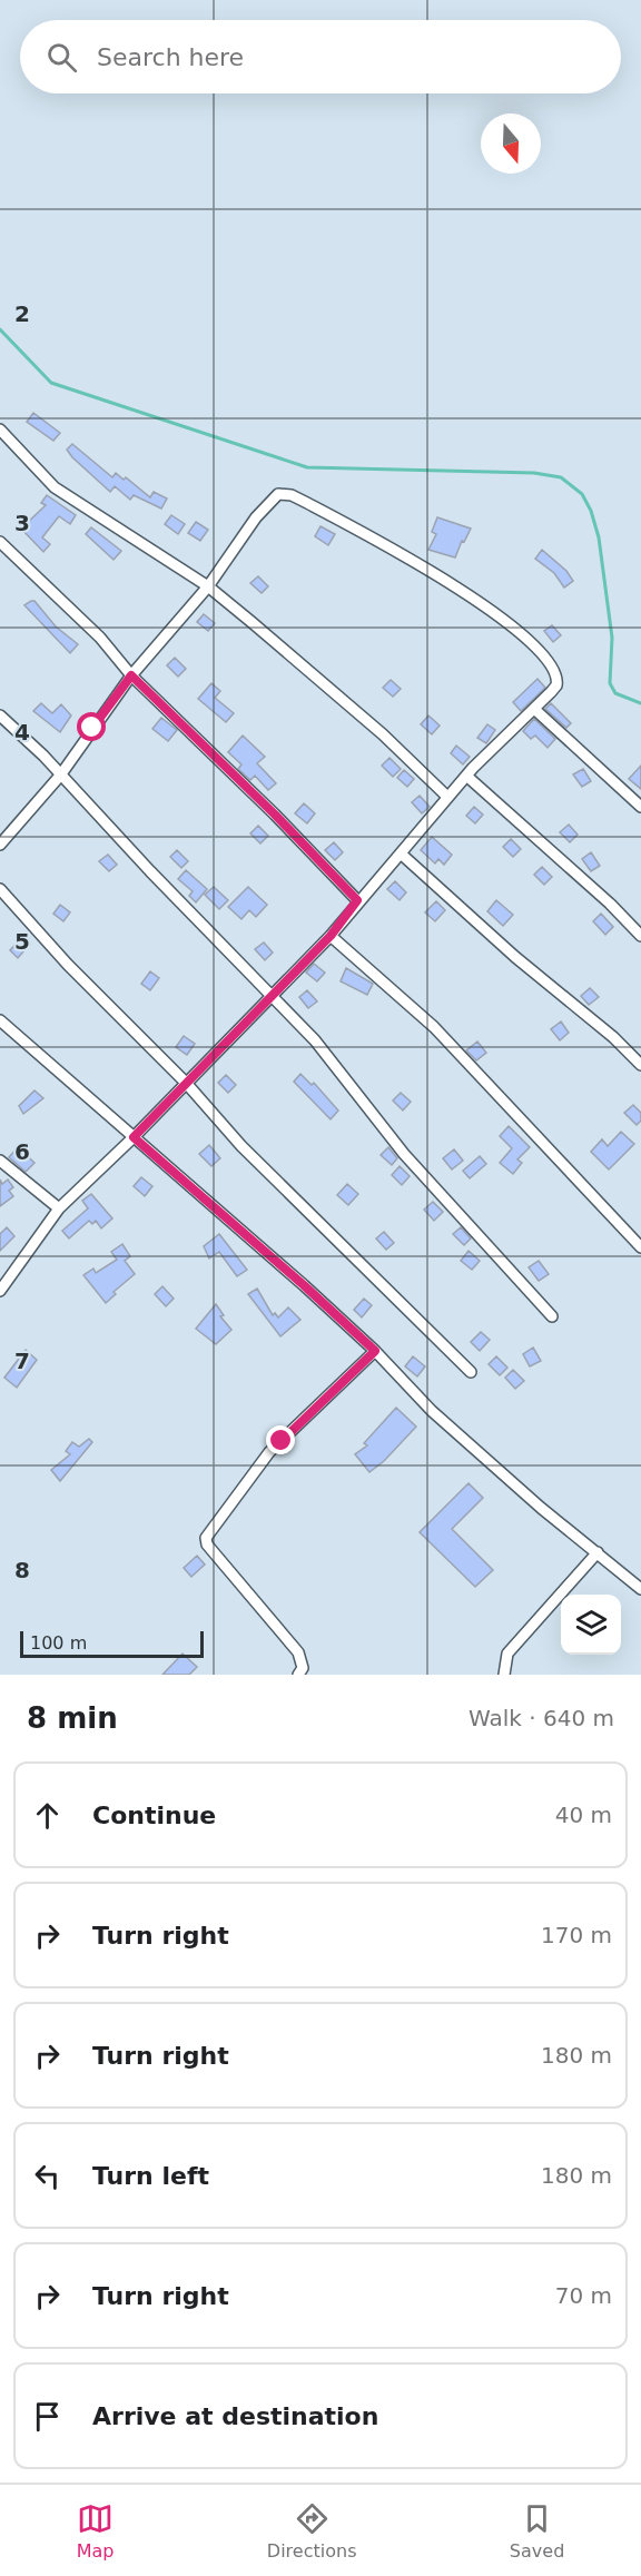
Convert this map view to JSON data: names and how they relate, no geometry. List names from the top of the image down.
{
  "scale_bar": "100 m",
  "north": "bottom",
  "page": {
    "search": "Search here",
    "scale": "100 m",
    "heading": ["8 min", "Walk · 640 m"],
    "list": [
      ["Continue", "40 m"],
      ["Turn right", "170 m"],
      ["Turn right", "180 m"],
      ["Turn left", "180 m"],
      ["Turn right", "70 m"],
      "Arrive at destination"
    ],
    "nav": ["Map", "Directions", "Saved"]
  },
  "grid": {
    "rows": [
      "2",
      "3",
      "4",
      "5",
      "6",
      "7",
      "8"
    ]
  }
}
